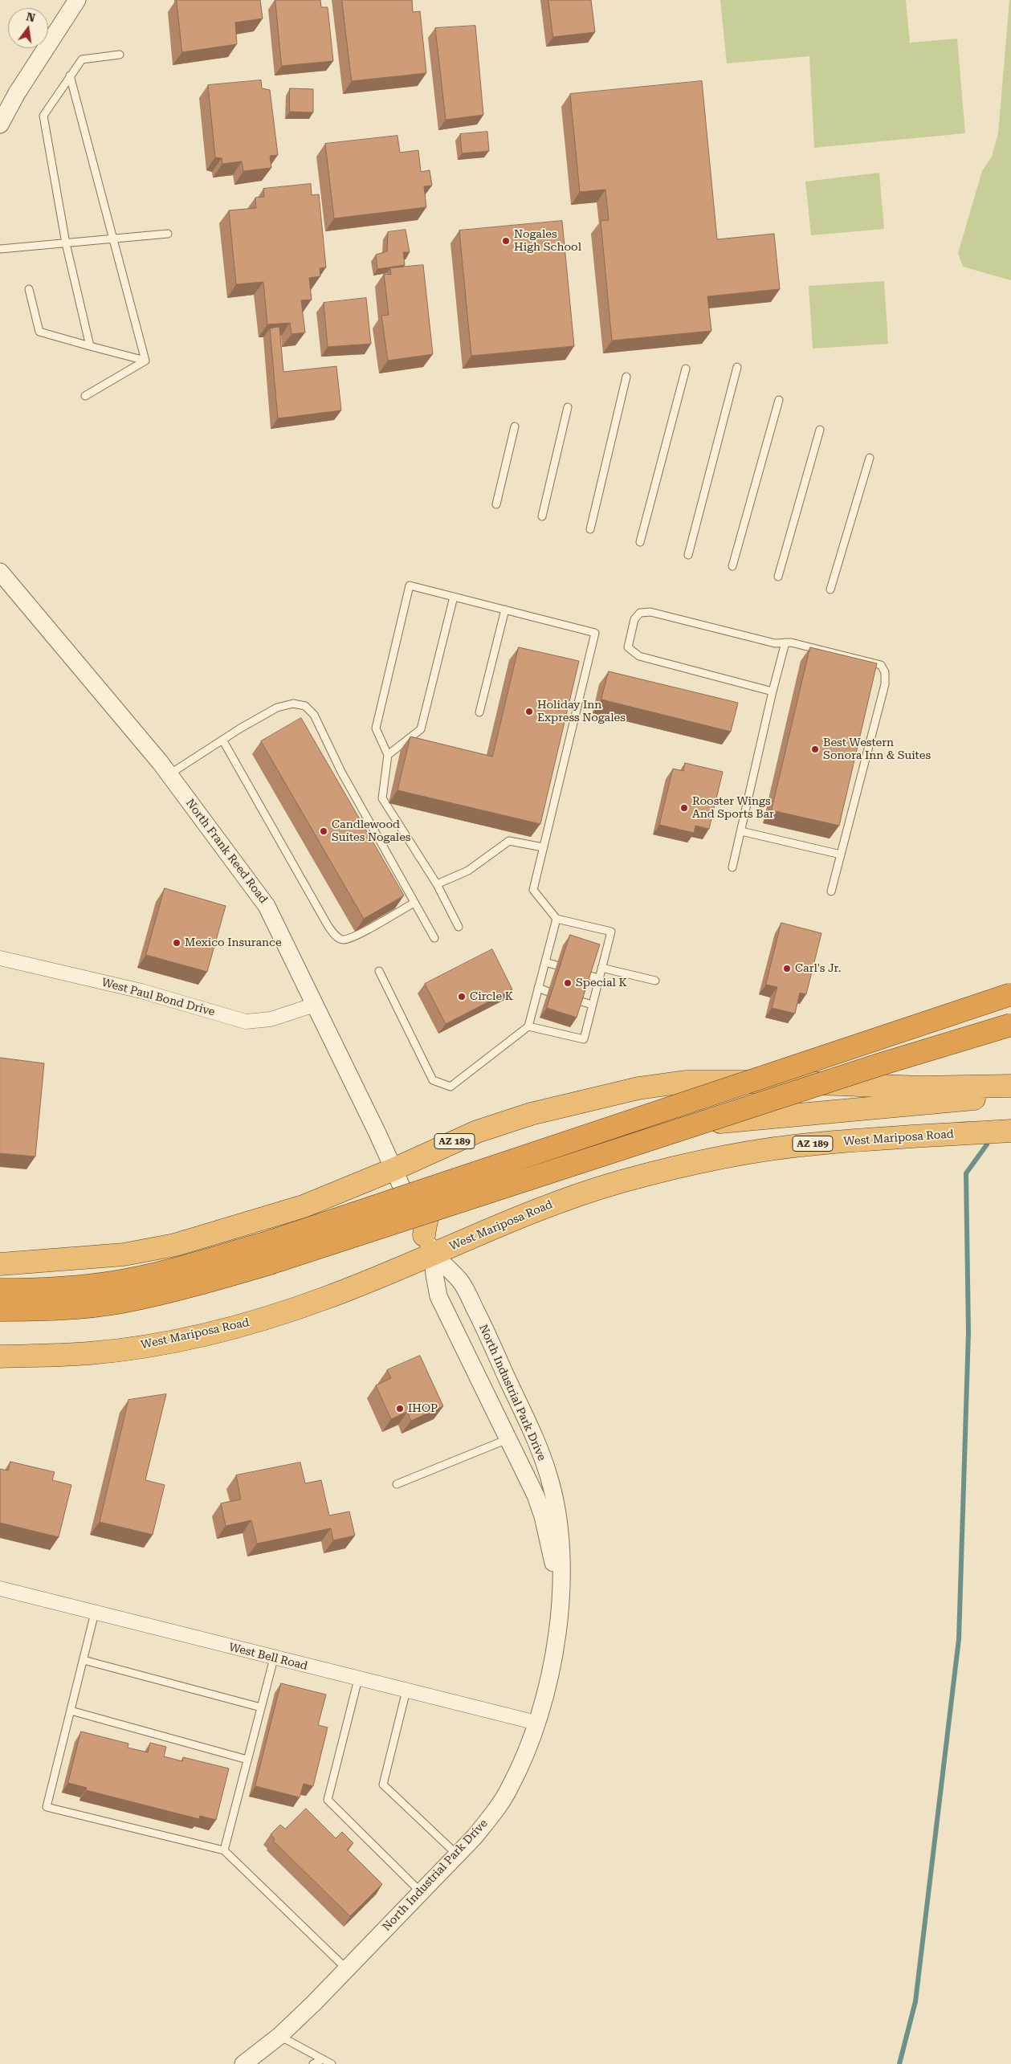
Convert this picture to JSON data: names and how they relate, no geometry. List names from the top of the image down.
{
  "streets": {
    "highway": ["West Mariposa Road", "AZ 189"],
    "street": [
      "North Frank Reed Road",
      "West Paul Bond Drive",
      "North Industrial Park Drive",
      "West Bell Road"
    ]
  },
  "crossings": [
    ["North Frank Reed Road", "West Paul Bond Drive"],
    ["North Frank Reed Road", "AZ 189"],
    ["North Frank Reed Road", "North Industrial Park Drive"],
    ["West Mariposa Road", "North Industrial Park Drive"],
    ["AZ 189", "North Industrial Park Drive"],
    ["North Industrial Park Drive", "West Bell Road"]
  ],
  "places": [
    "Nogales High School",
    "Holiday Inn Express Nogales",
    "Best Western Sonora Inn & Suites",
    "Rooster Wings And Sports Bar",
    "Candlewood Suites Nogales",
    "Mexico Insurance",
    "Carl's Jr.",
    "Special K",
    "Circle K",
    "IHOP"
  ],
  "north": "top"
}
